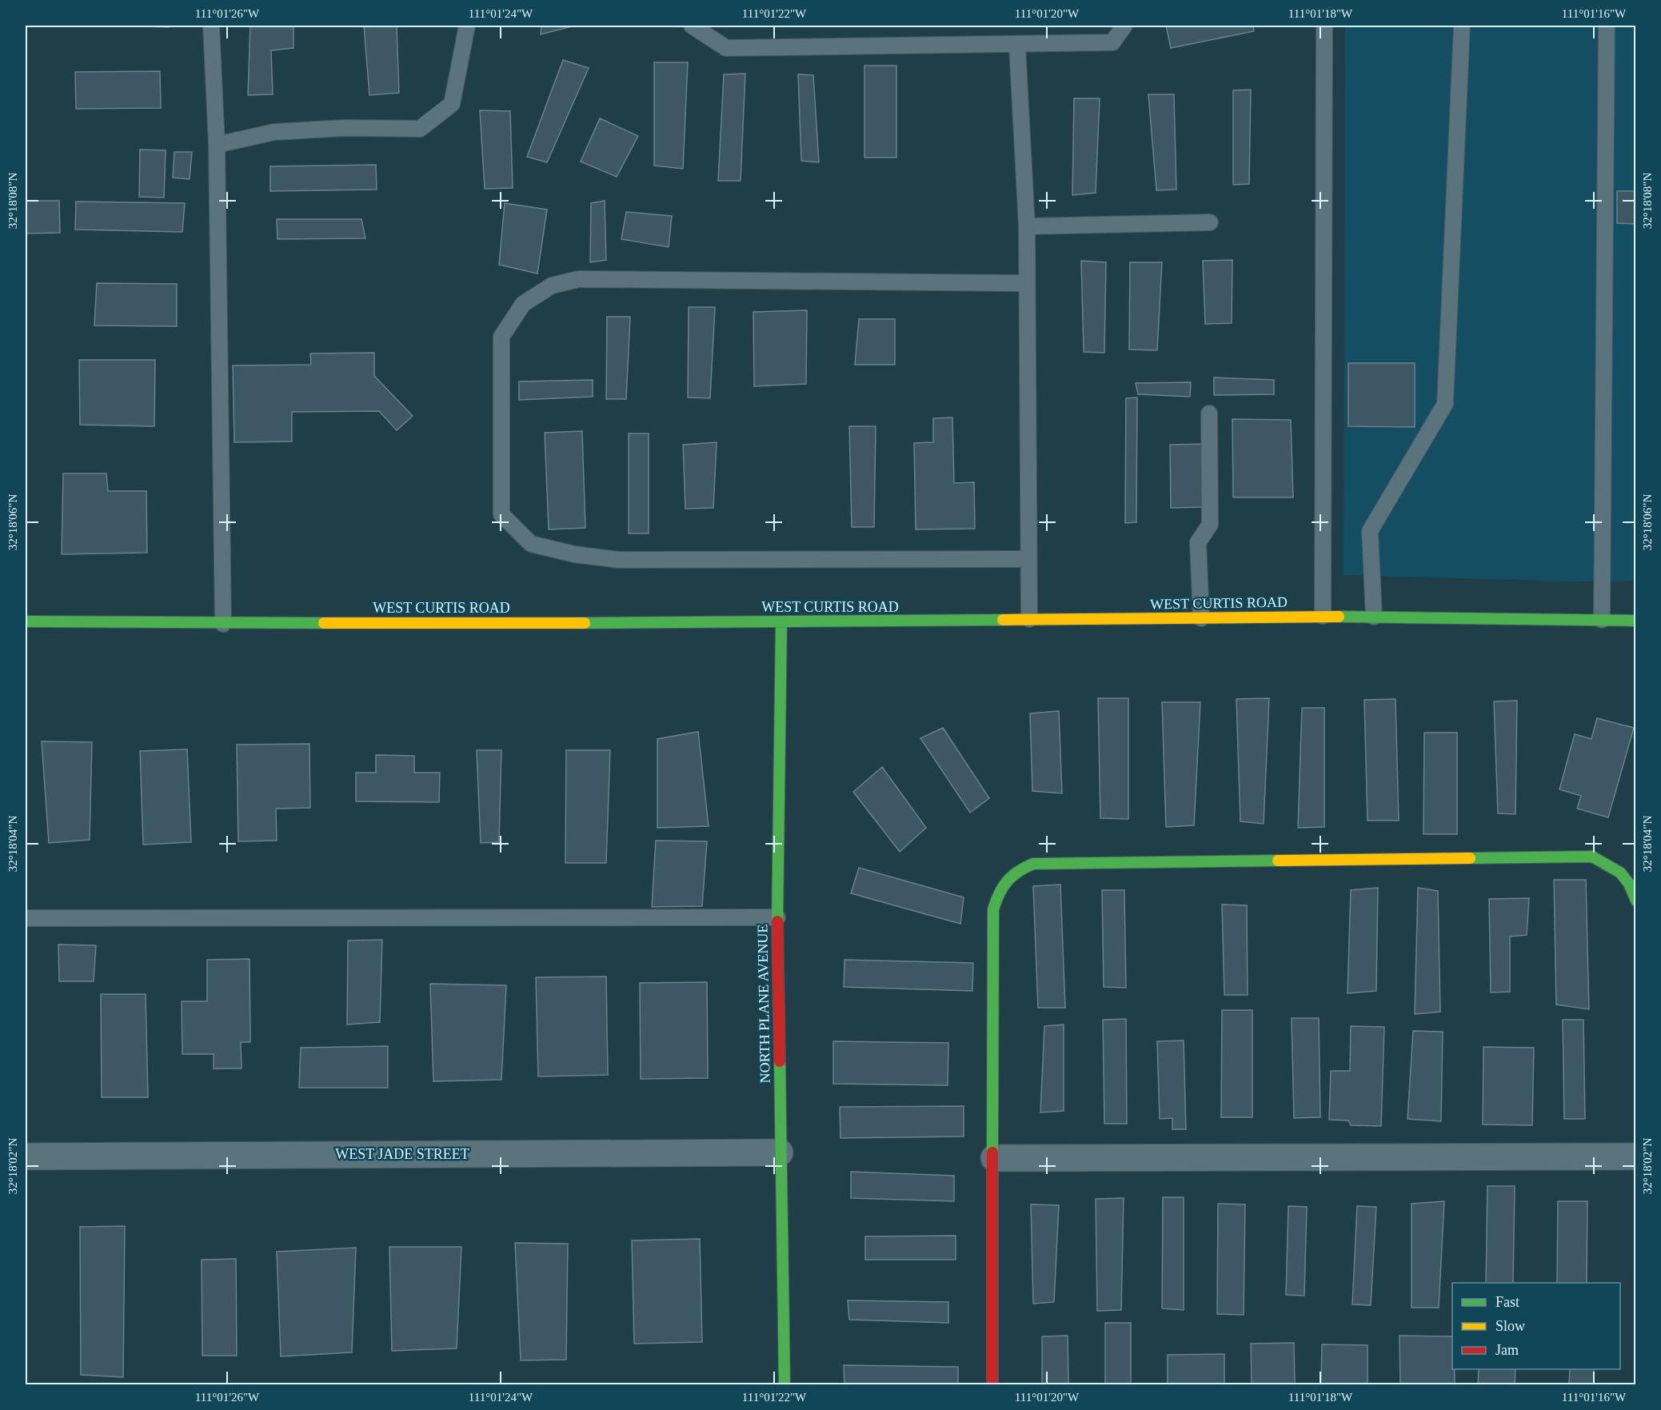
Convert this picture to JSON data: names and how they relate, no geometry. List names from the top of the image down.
{
  "streets": {
    "street": ["WEST CURTIS ROAD", "NORTH PLANE AVENUE", "WEST JADE STREET"]
  },
  "crossings": [
    ["WEST CURTIS ROAD", "NORTH PLANE AVENUE"],
    ["NORTH PLANE AVENUE", "WEST JADE STREET"]
  ],
  "legend": ["Fast", "Slow", "Jam"],
  "coordinates": [
    "111°01'26\"W",
    "111°01'24\"W",
    "111°01'22\"W",
    "111°01'20\"W",
    "111°01'18\"W",
    "111°01'16\"W",
    "32°18'08\"N",
    "32°18'06\"N",
    "32°18'04\"N",
    "32°18'02\"N"
  ]
}
